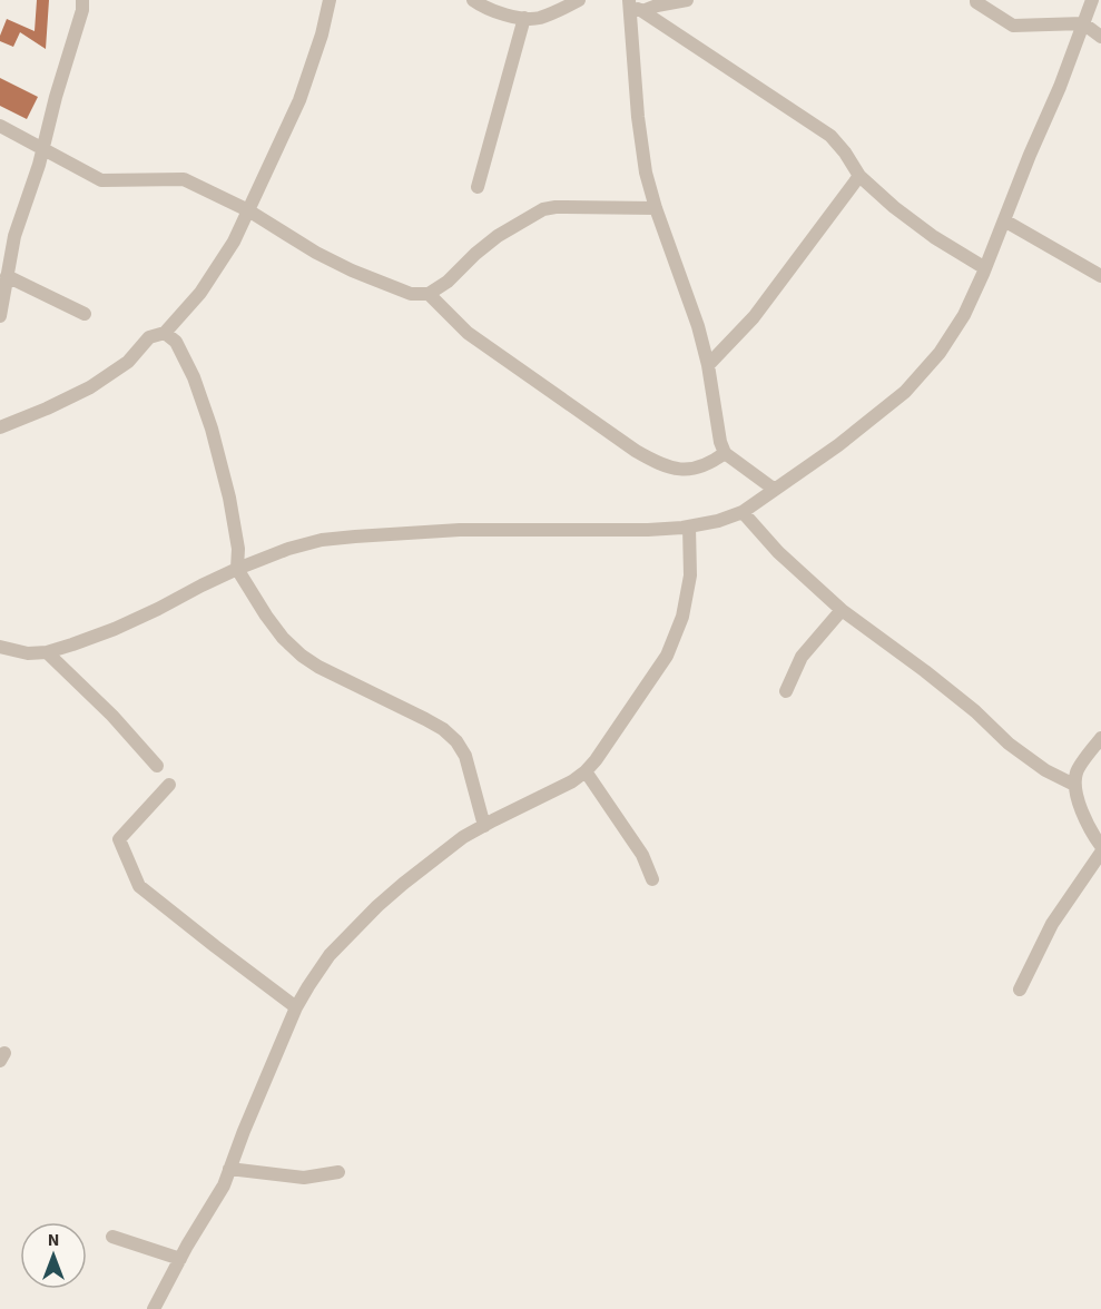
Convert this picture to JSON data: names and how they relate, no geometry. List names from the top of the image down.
{
  "north": "top"
}
